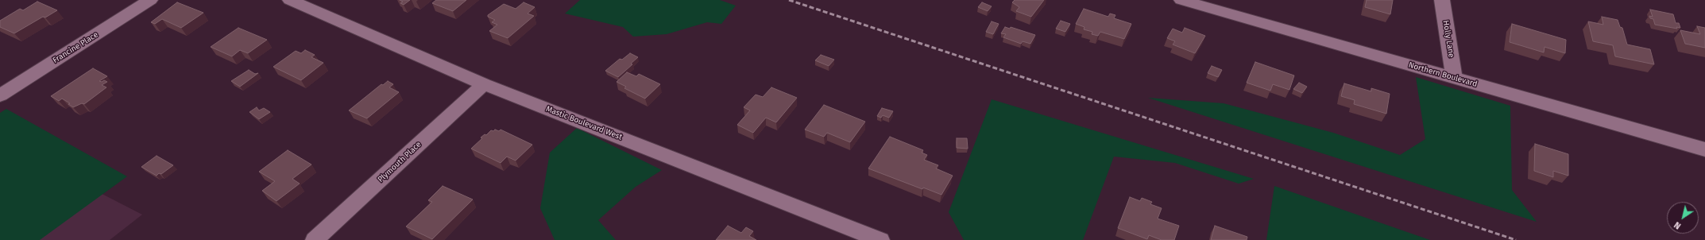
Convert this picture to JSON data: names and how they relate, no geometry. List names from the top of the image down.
{
  "streets": {
    "street": [
      "Holly Lane",
      "Francine Place",
      "Northern Boulevard",
      "Mastic Boulevard West",
      "Plymouth Place"
    ]
  },
  "crossings": [
    ["Holly Lane", "Northern Boulevard"],
    ["Mastic Boulevard West", "Plymouth Place"]
  ],
  "north": "bottom left"
}
